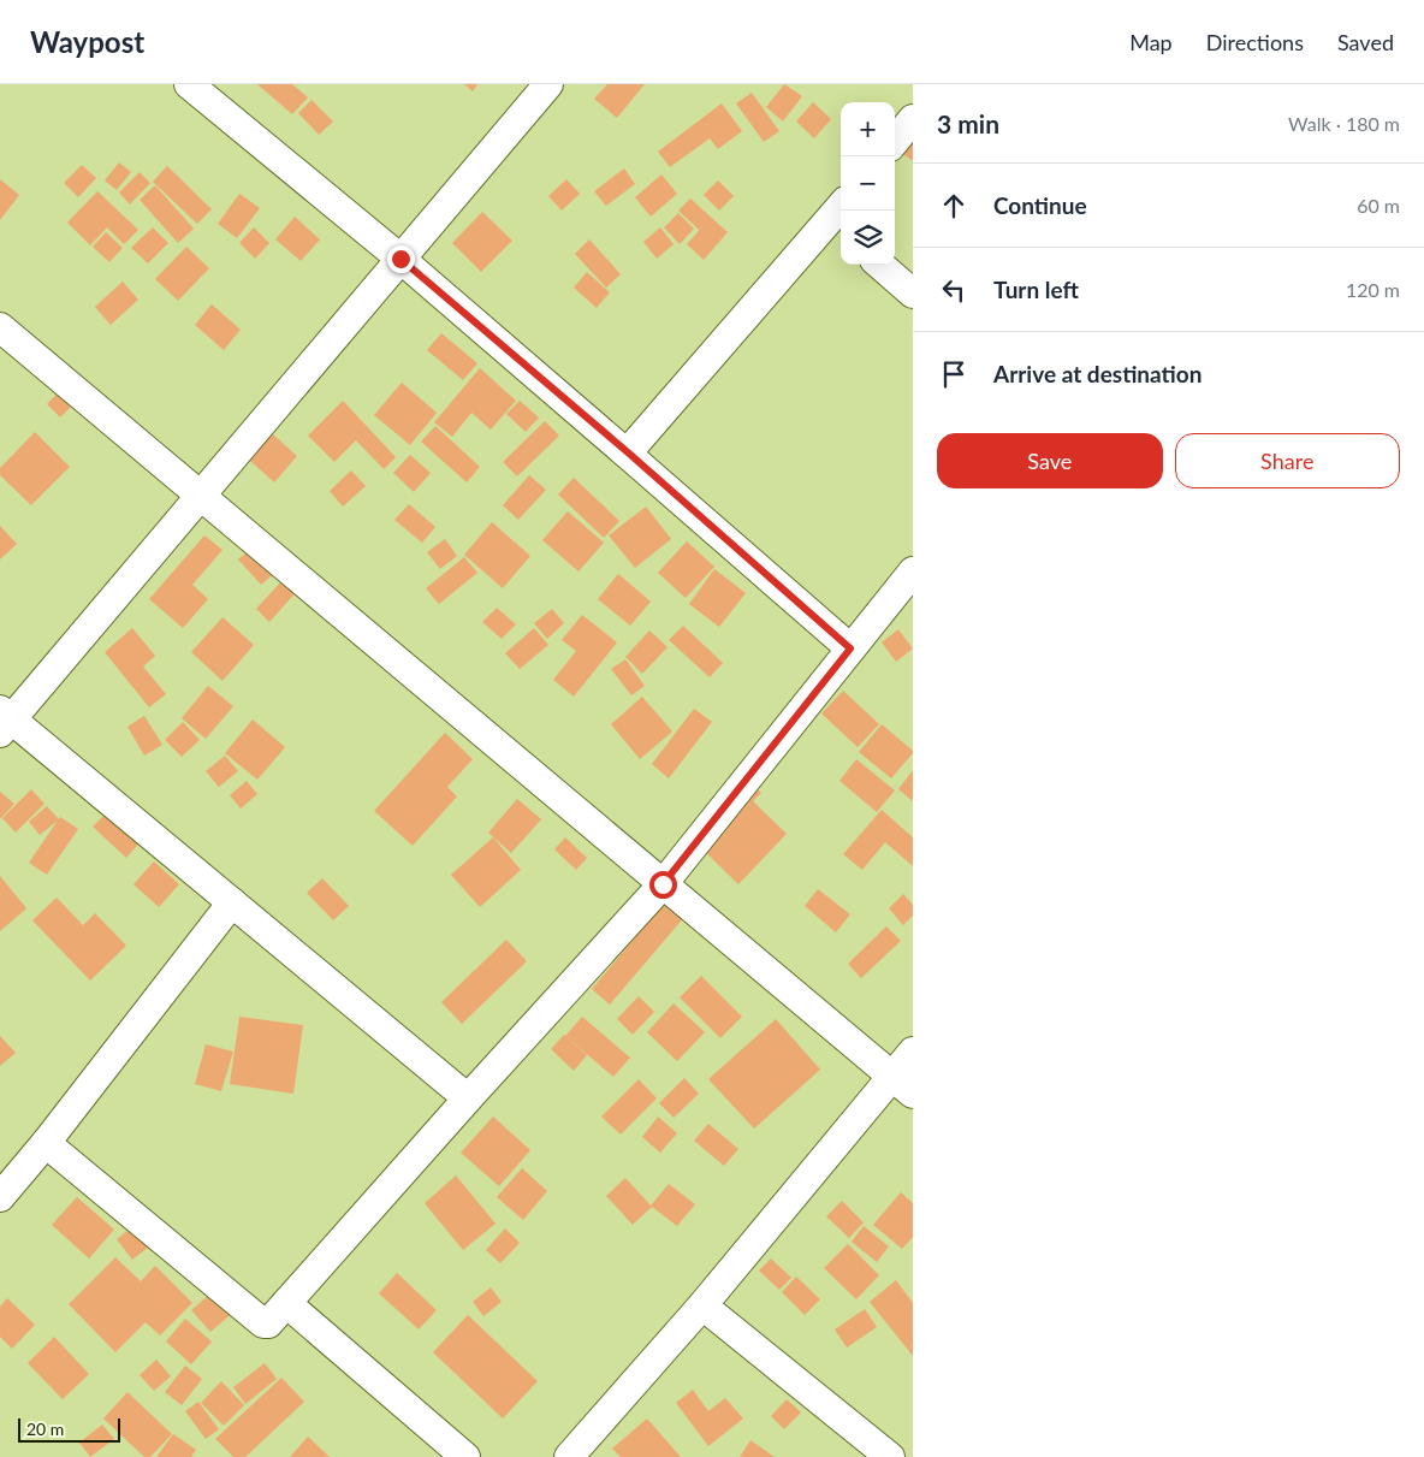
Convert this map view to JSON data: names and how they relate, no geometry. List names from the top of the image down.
{
  "scale_bar": "20 m",
  "page": {
    "header": "Waypost",
    "nav": ["Map", "Directions", "Saved"],
    "heading": ["3 min", "Walk · 180 m"],
    "map_buttons": ["+", "−"],
    "list": [
      ["Continue", "60 m"],
      ["Turn left", "120 m"],
      "Arrive at destination"
    ],
    "buttons": ["Save", "Share"],
    "scale": "20 m"
  }
}
